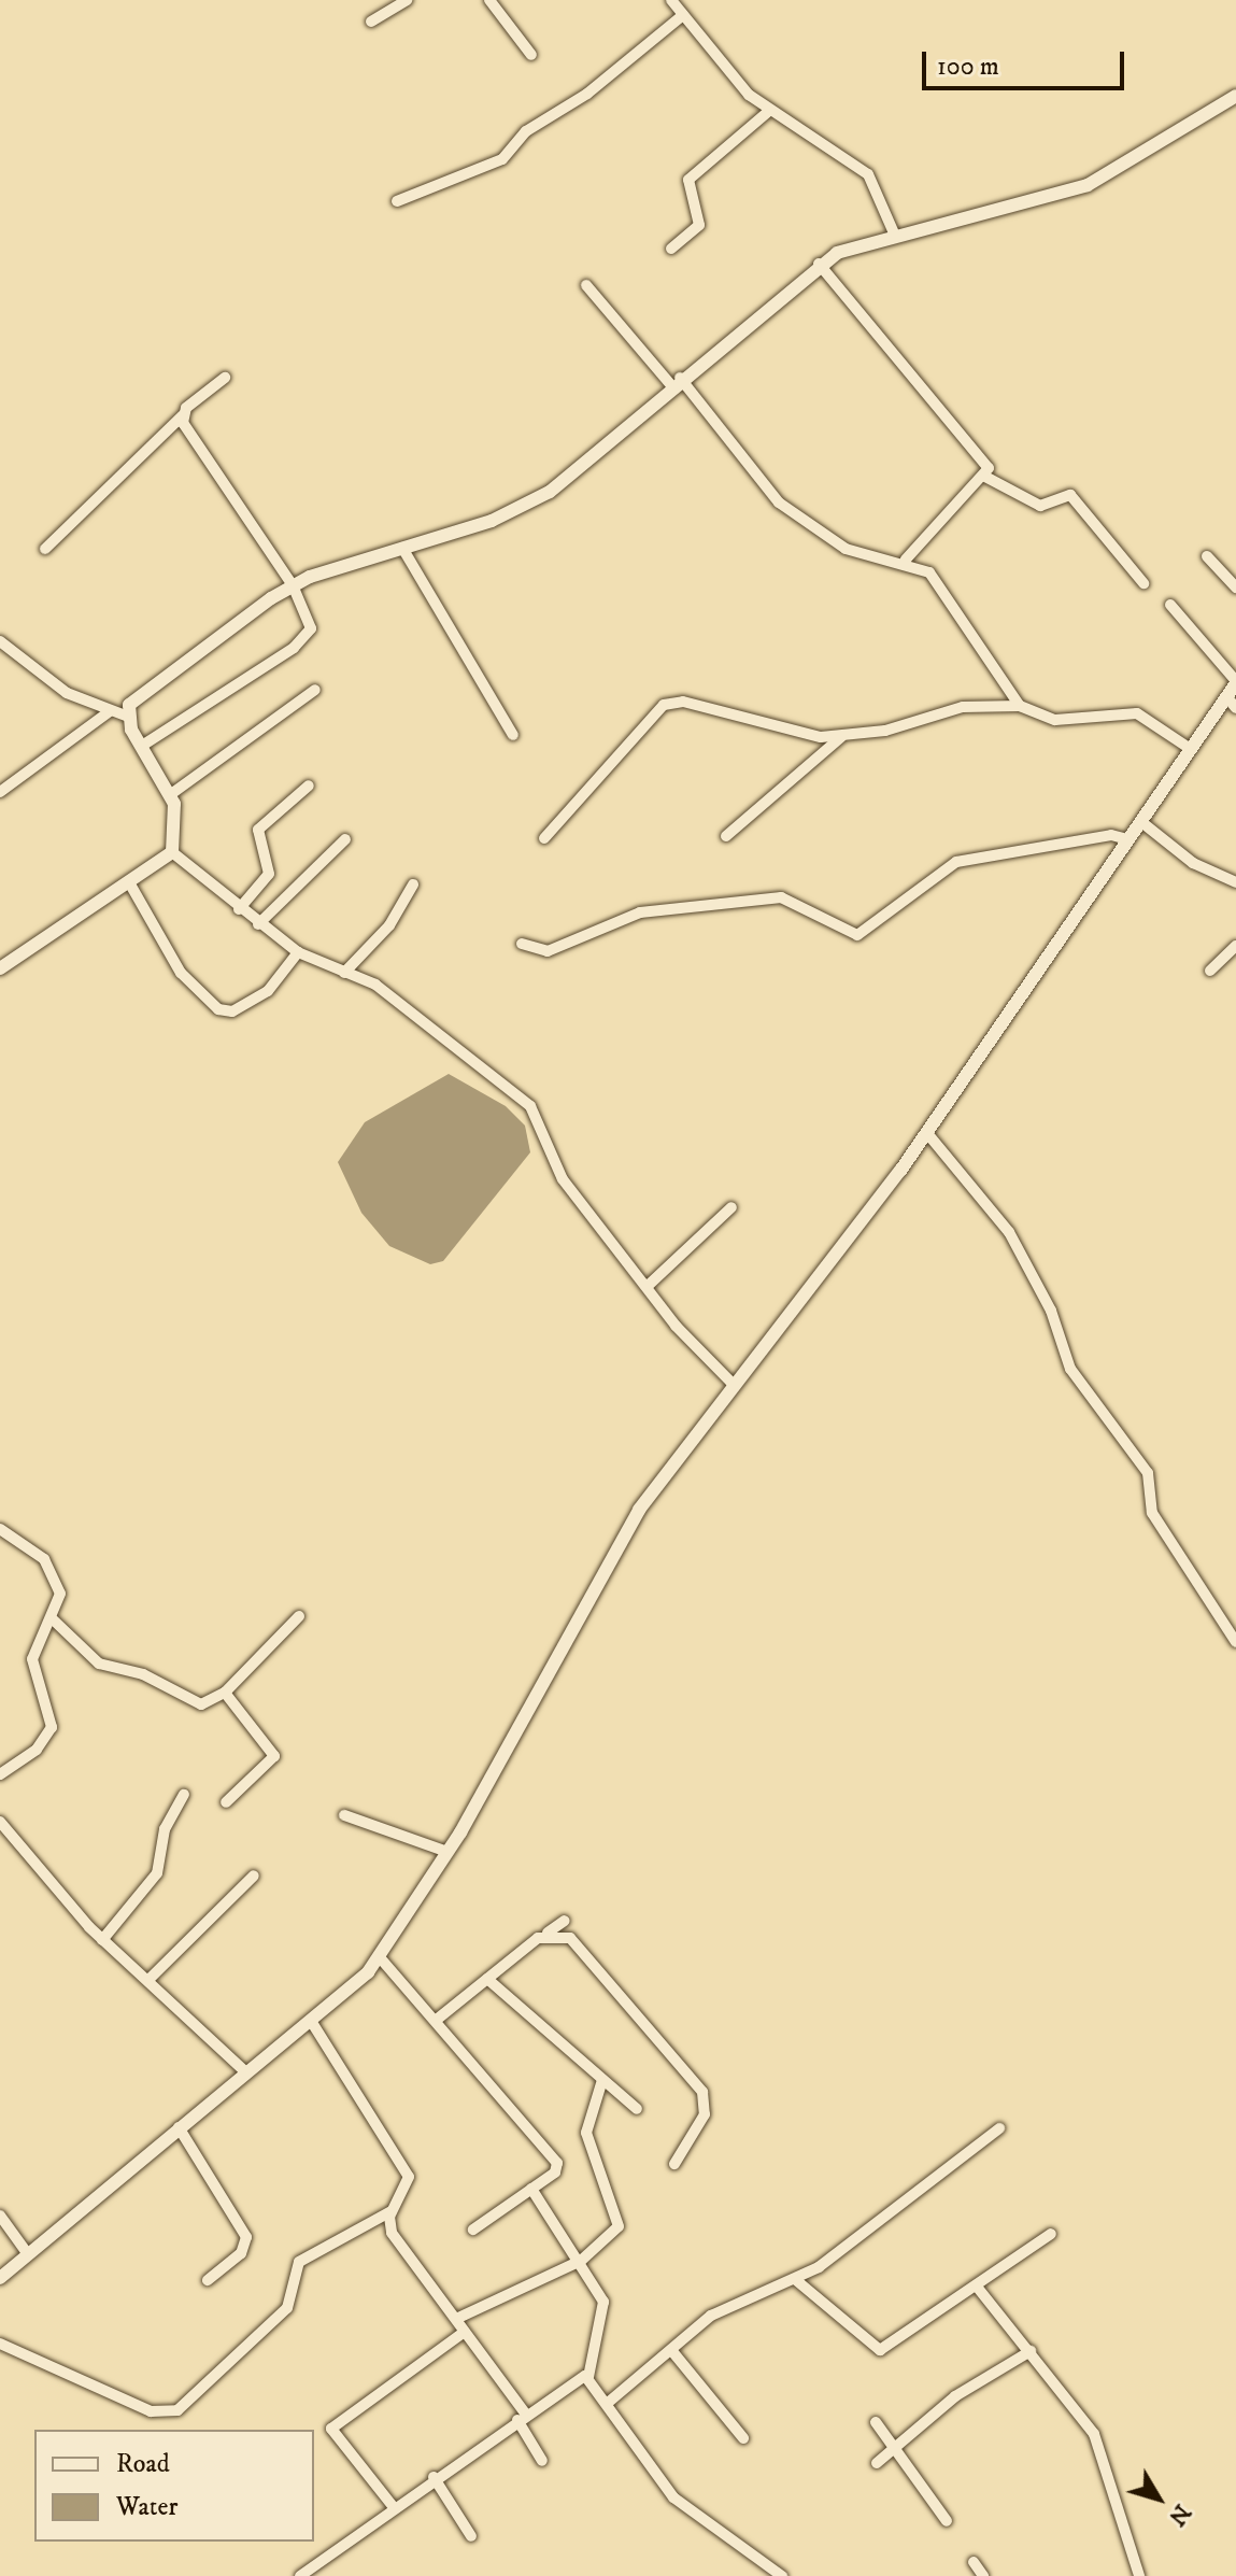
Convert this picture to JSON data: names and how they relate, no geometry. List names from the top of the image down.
{
  "legend": ["Road", "Water"],
  "scale_bar": "100 m",
  "north": "bottom right"
}
